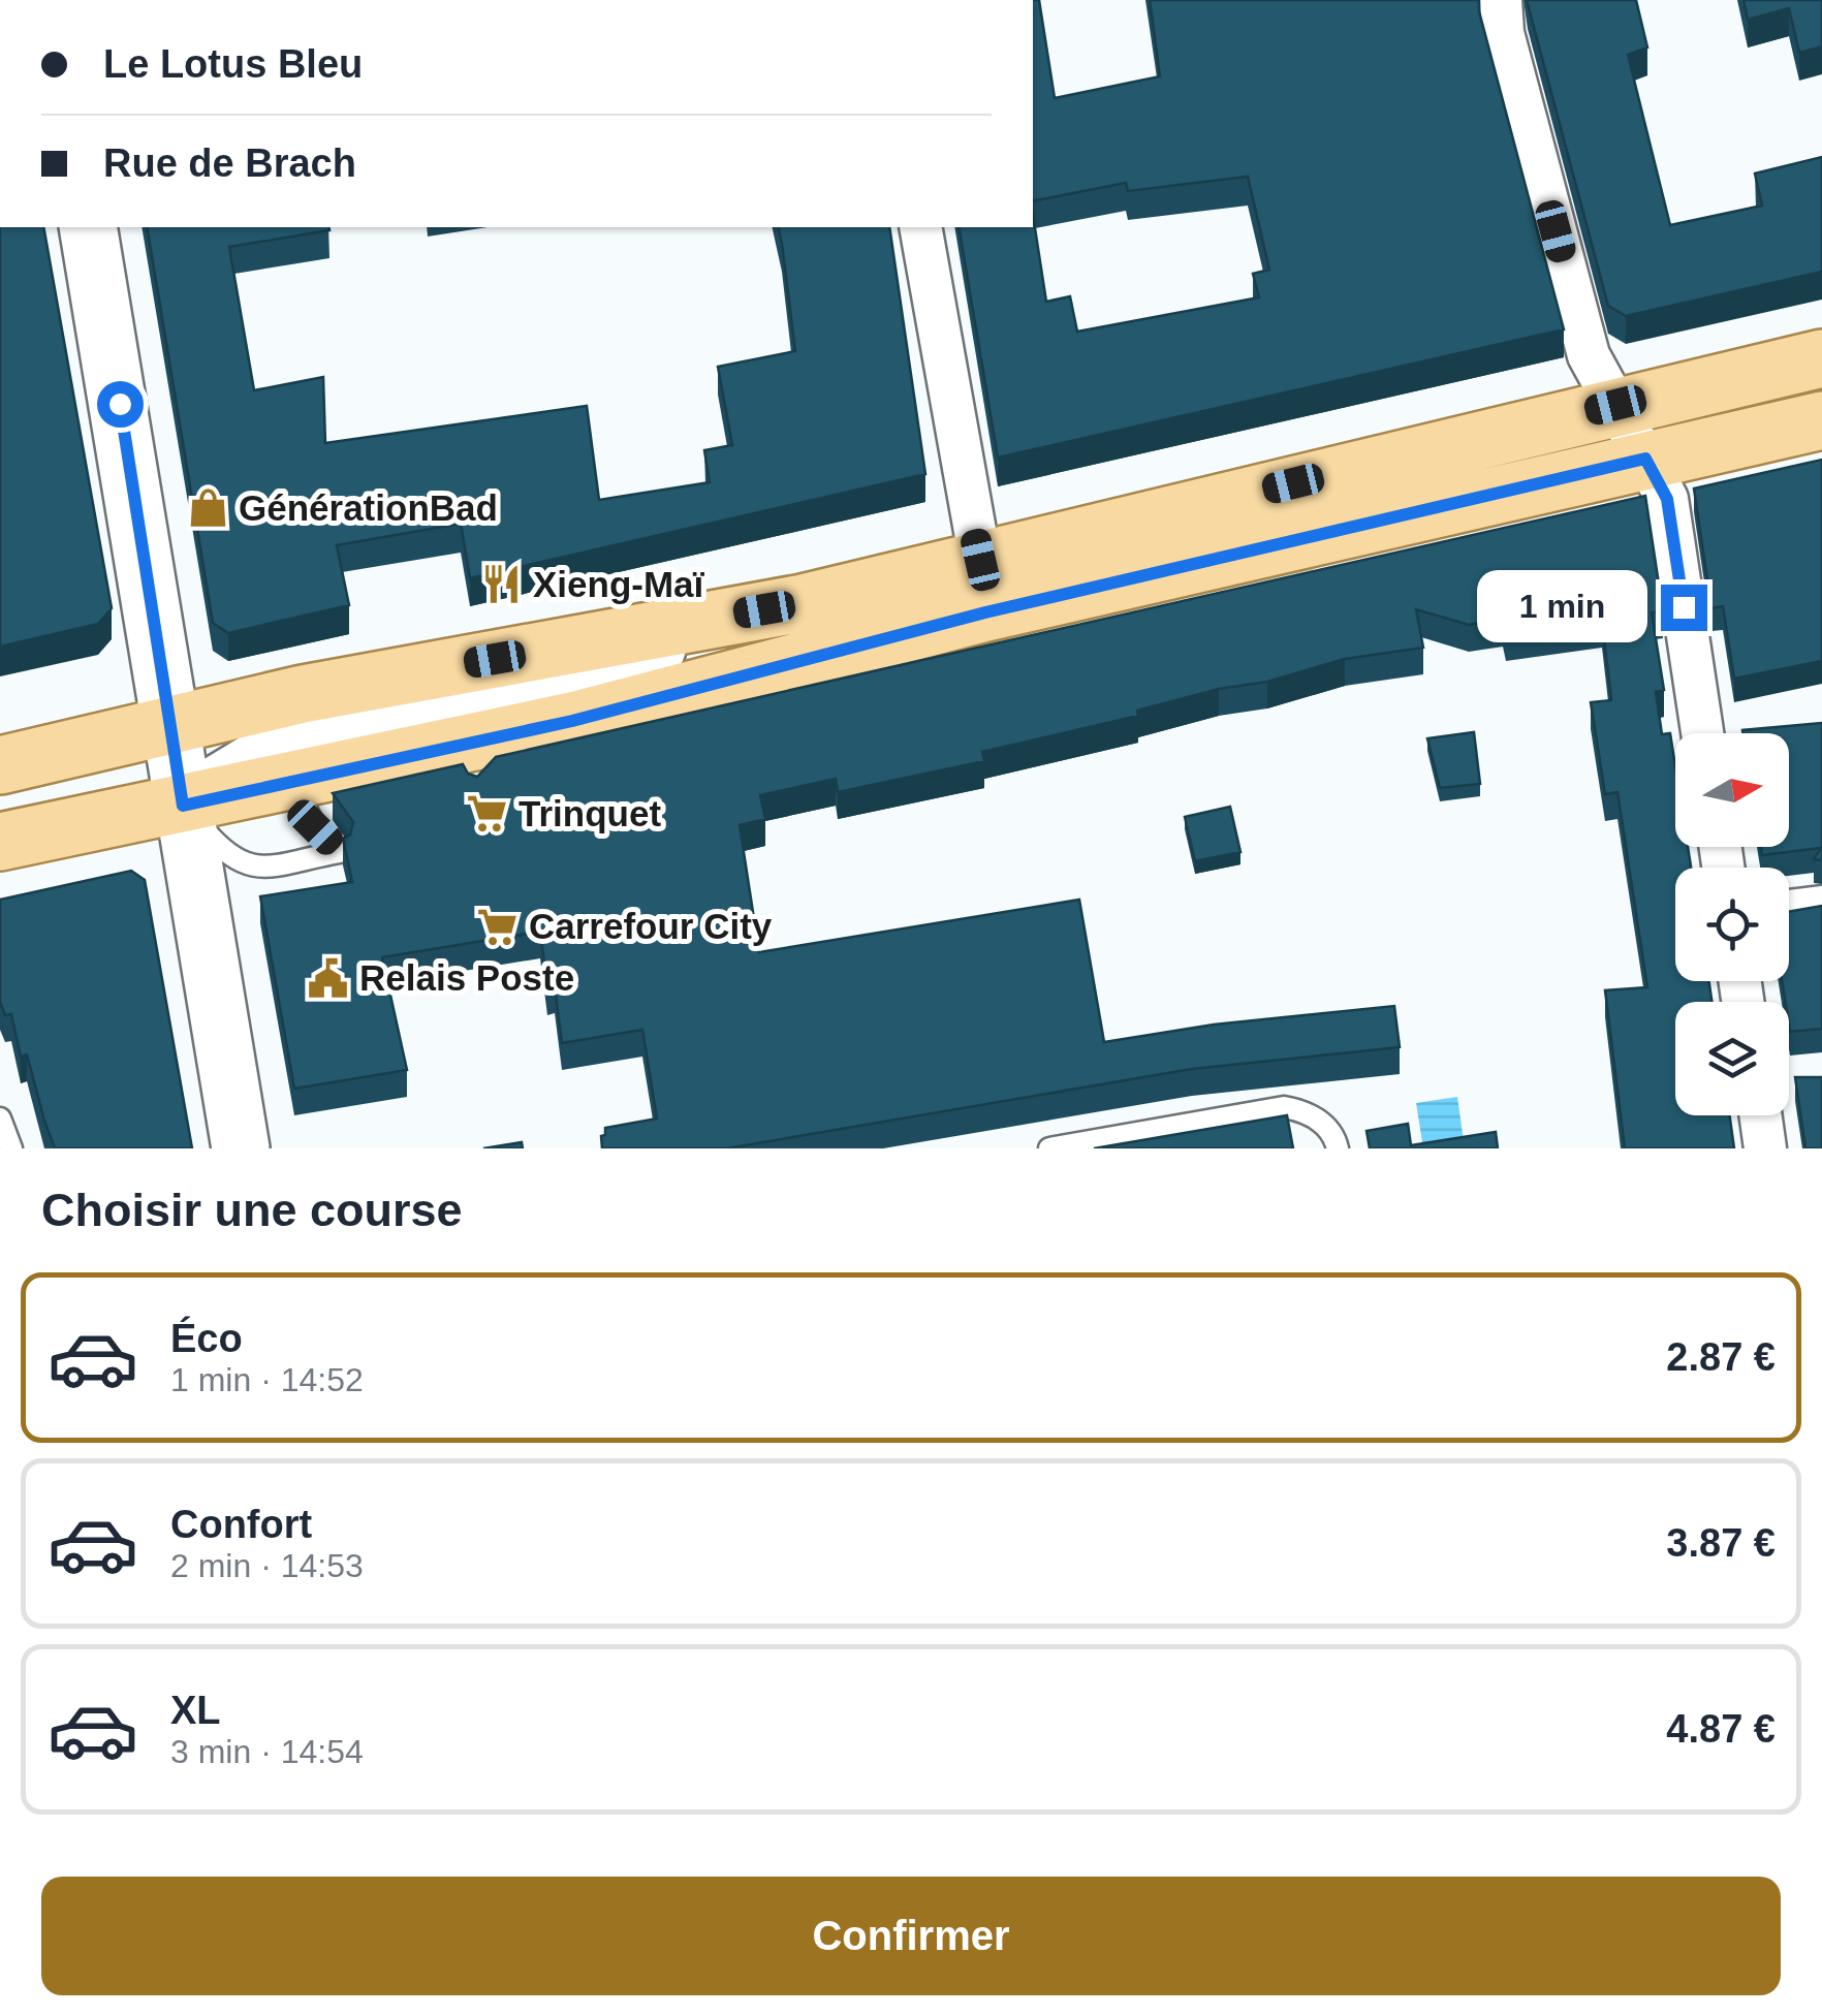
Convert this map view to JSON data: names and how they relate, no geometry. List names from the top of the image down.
{
  "places": {
    "shop": ["GénérationBad"],
    "restaurant": ["Xieng-Maï"],
    "supermarket": ["Trinquet", "Carrefour City"],
    "public building": ["Relais Poste"]
  },
  "north": "right",
  "page": {
    "banner": ["Le Lotus Bleu", "Rue de Brach"],
    "bubble": "1 min",
    "heading": "Choisir une course",
    "list": [
      {
        "name": "Éco",
        "note": "1 min · 14:52",
        "value": "2.87 €"
      },
      {
        "name": "Confort",
        "note": "2 min · 14:53",
        "value": "3.87 €"
      },
      {
        "name": "XL",
        "note": "3 min · 14:54",
        "value": "4.87 €"
      }
    ],
    "buttons": "Confirmer"
  }
}
